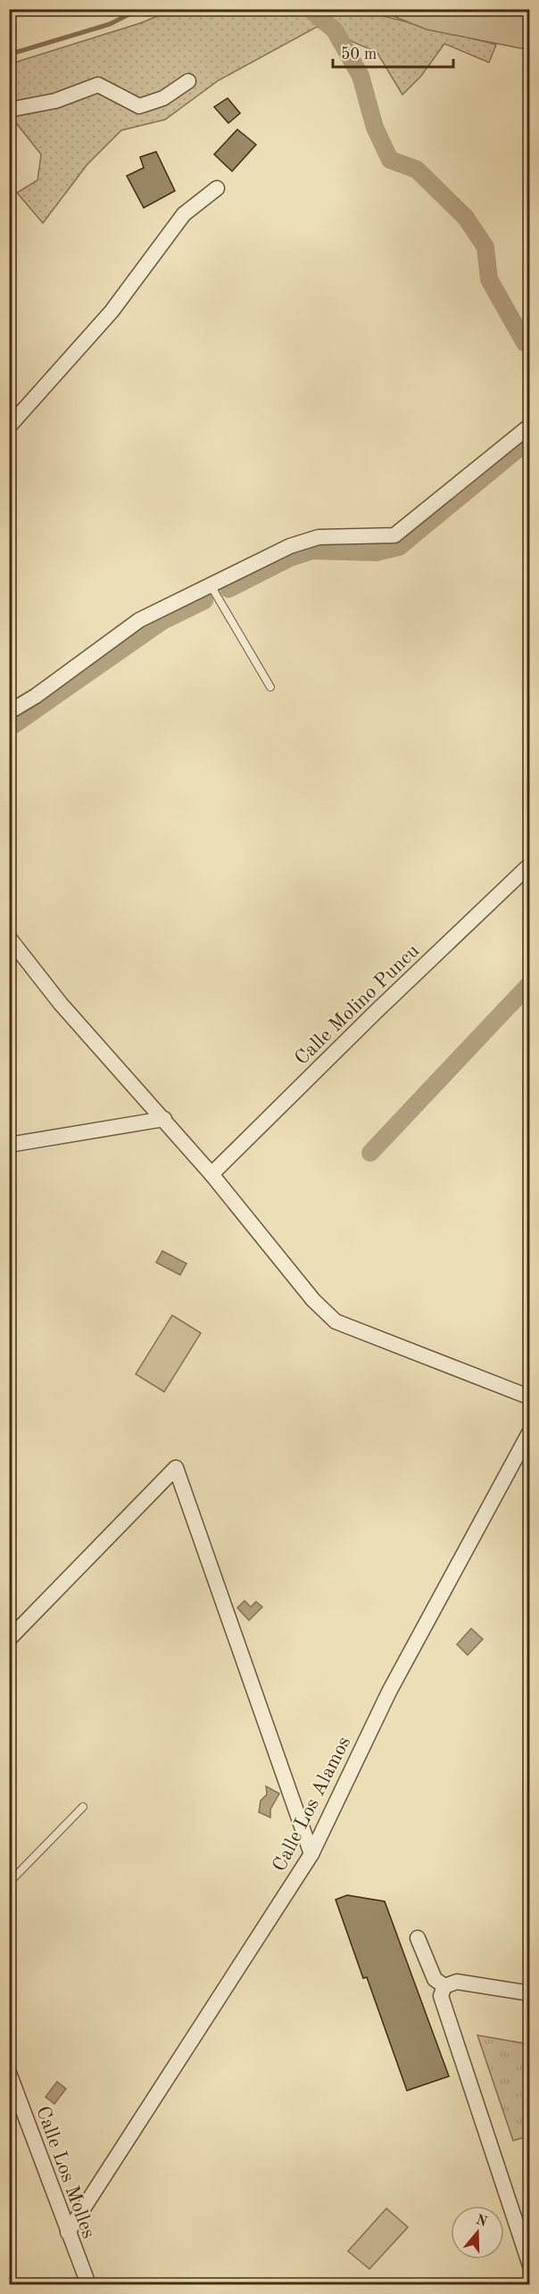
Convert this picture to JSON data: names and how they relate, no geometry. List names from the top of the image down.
{
  "streets": {
    "street": ["Calle Molino Puncu", "Calle Los Alamos", "Calle Los Molles"]
  },
  "crossings": [
    ["Calle Los Alamos", "Calle Los Molles"]
  ],
  "scale_bar": "50 m",
  "north": "top"
}
